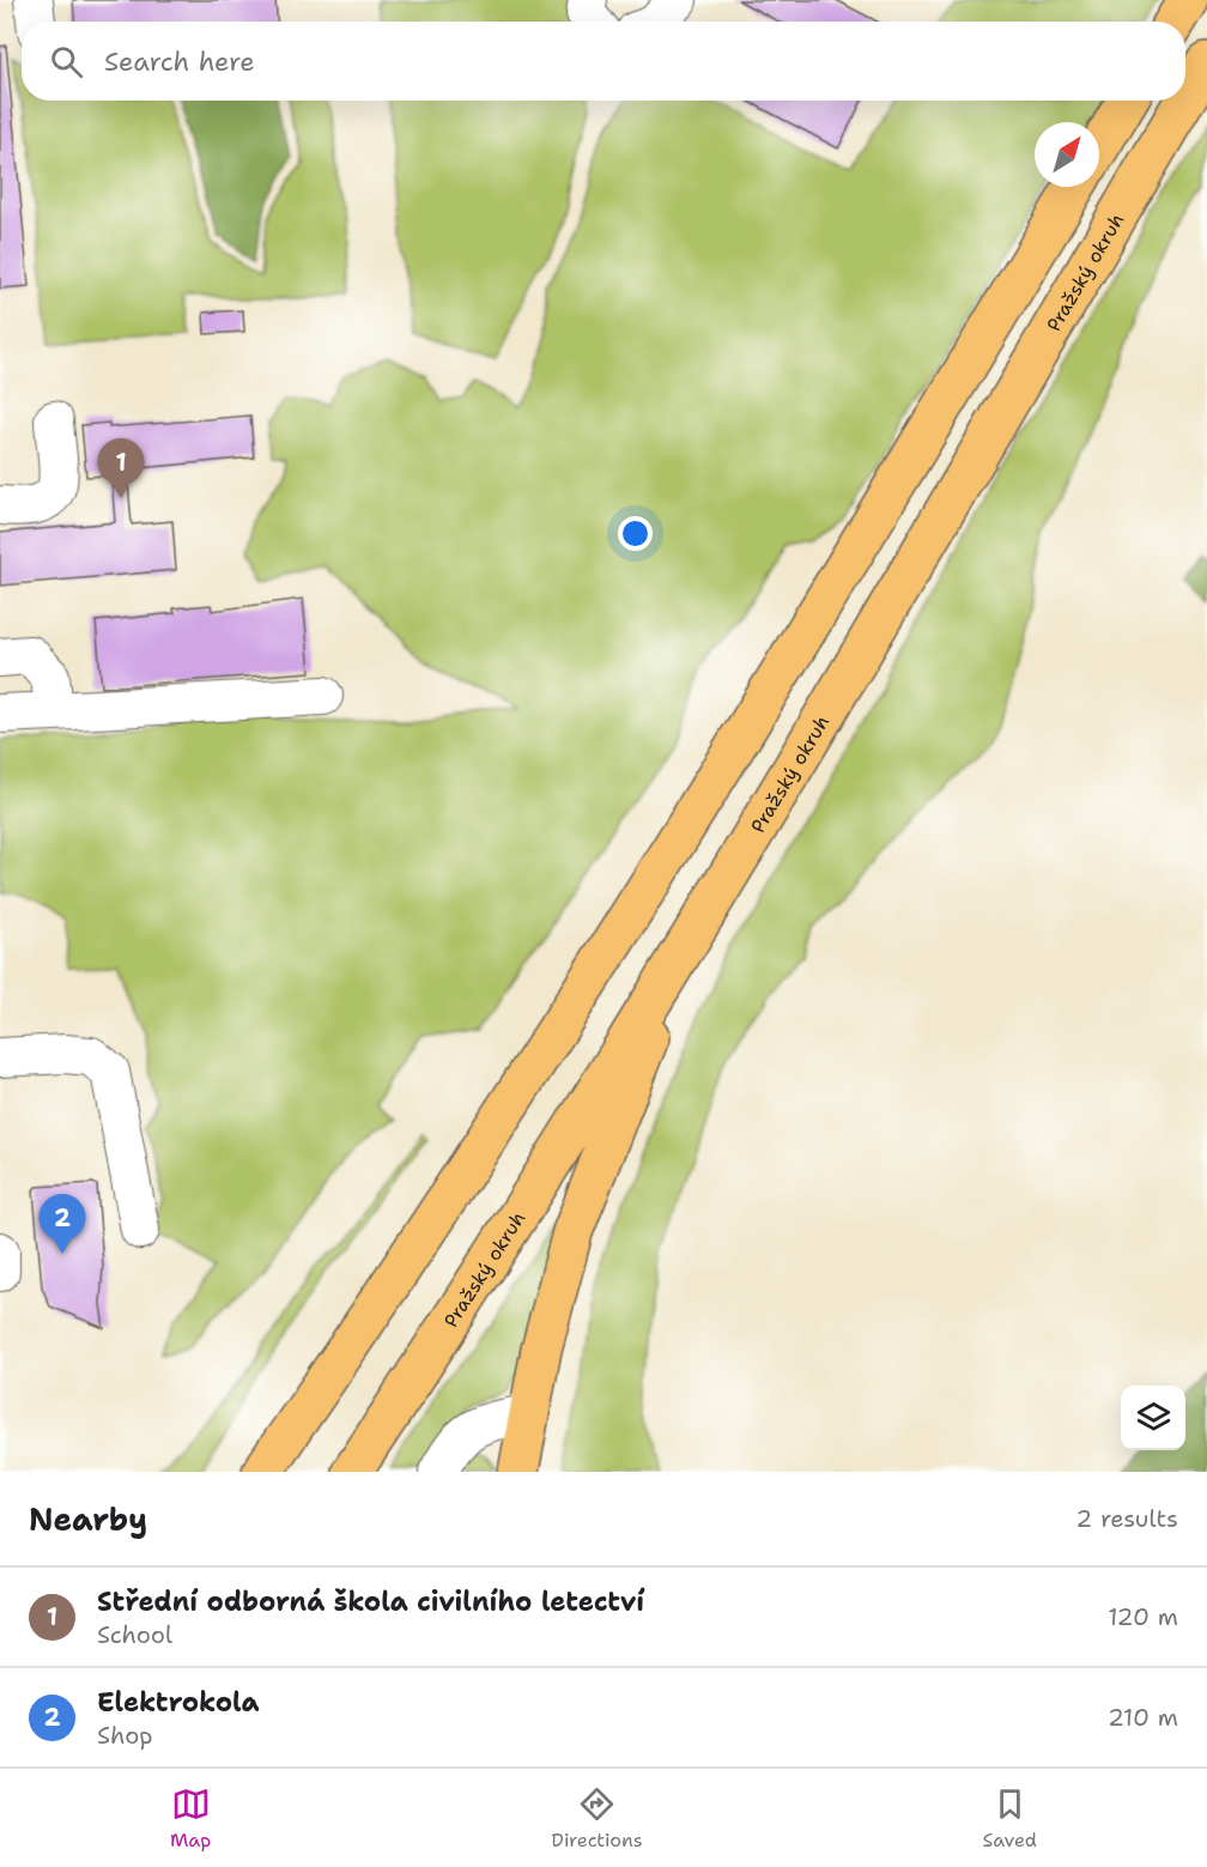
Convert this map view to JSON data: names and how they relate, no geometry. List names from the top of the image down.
{
  "streets": {
    "highway": ["Pražský okruh"]
  },
  "north": "top right",
  "page": {
    "search": "Search here",
    "pins": ["1", "2"],
    "heading": ["Nearby", "2 results"],
    "list": [
      {
        "mark": "1",
        "name": "Střední odborná škola civilního letectví",
        "note": "School",
        "value": "120 m"
      },
      {
        "mark": "2",
        "name": "Elektrokola",
        "note": "Shop",
        "value": "210 m"
      }
    ],
    "nav": ["Map", "Directions", "Saved"]
  }
}
